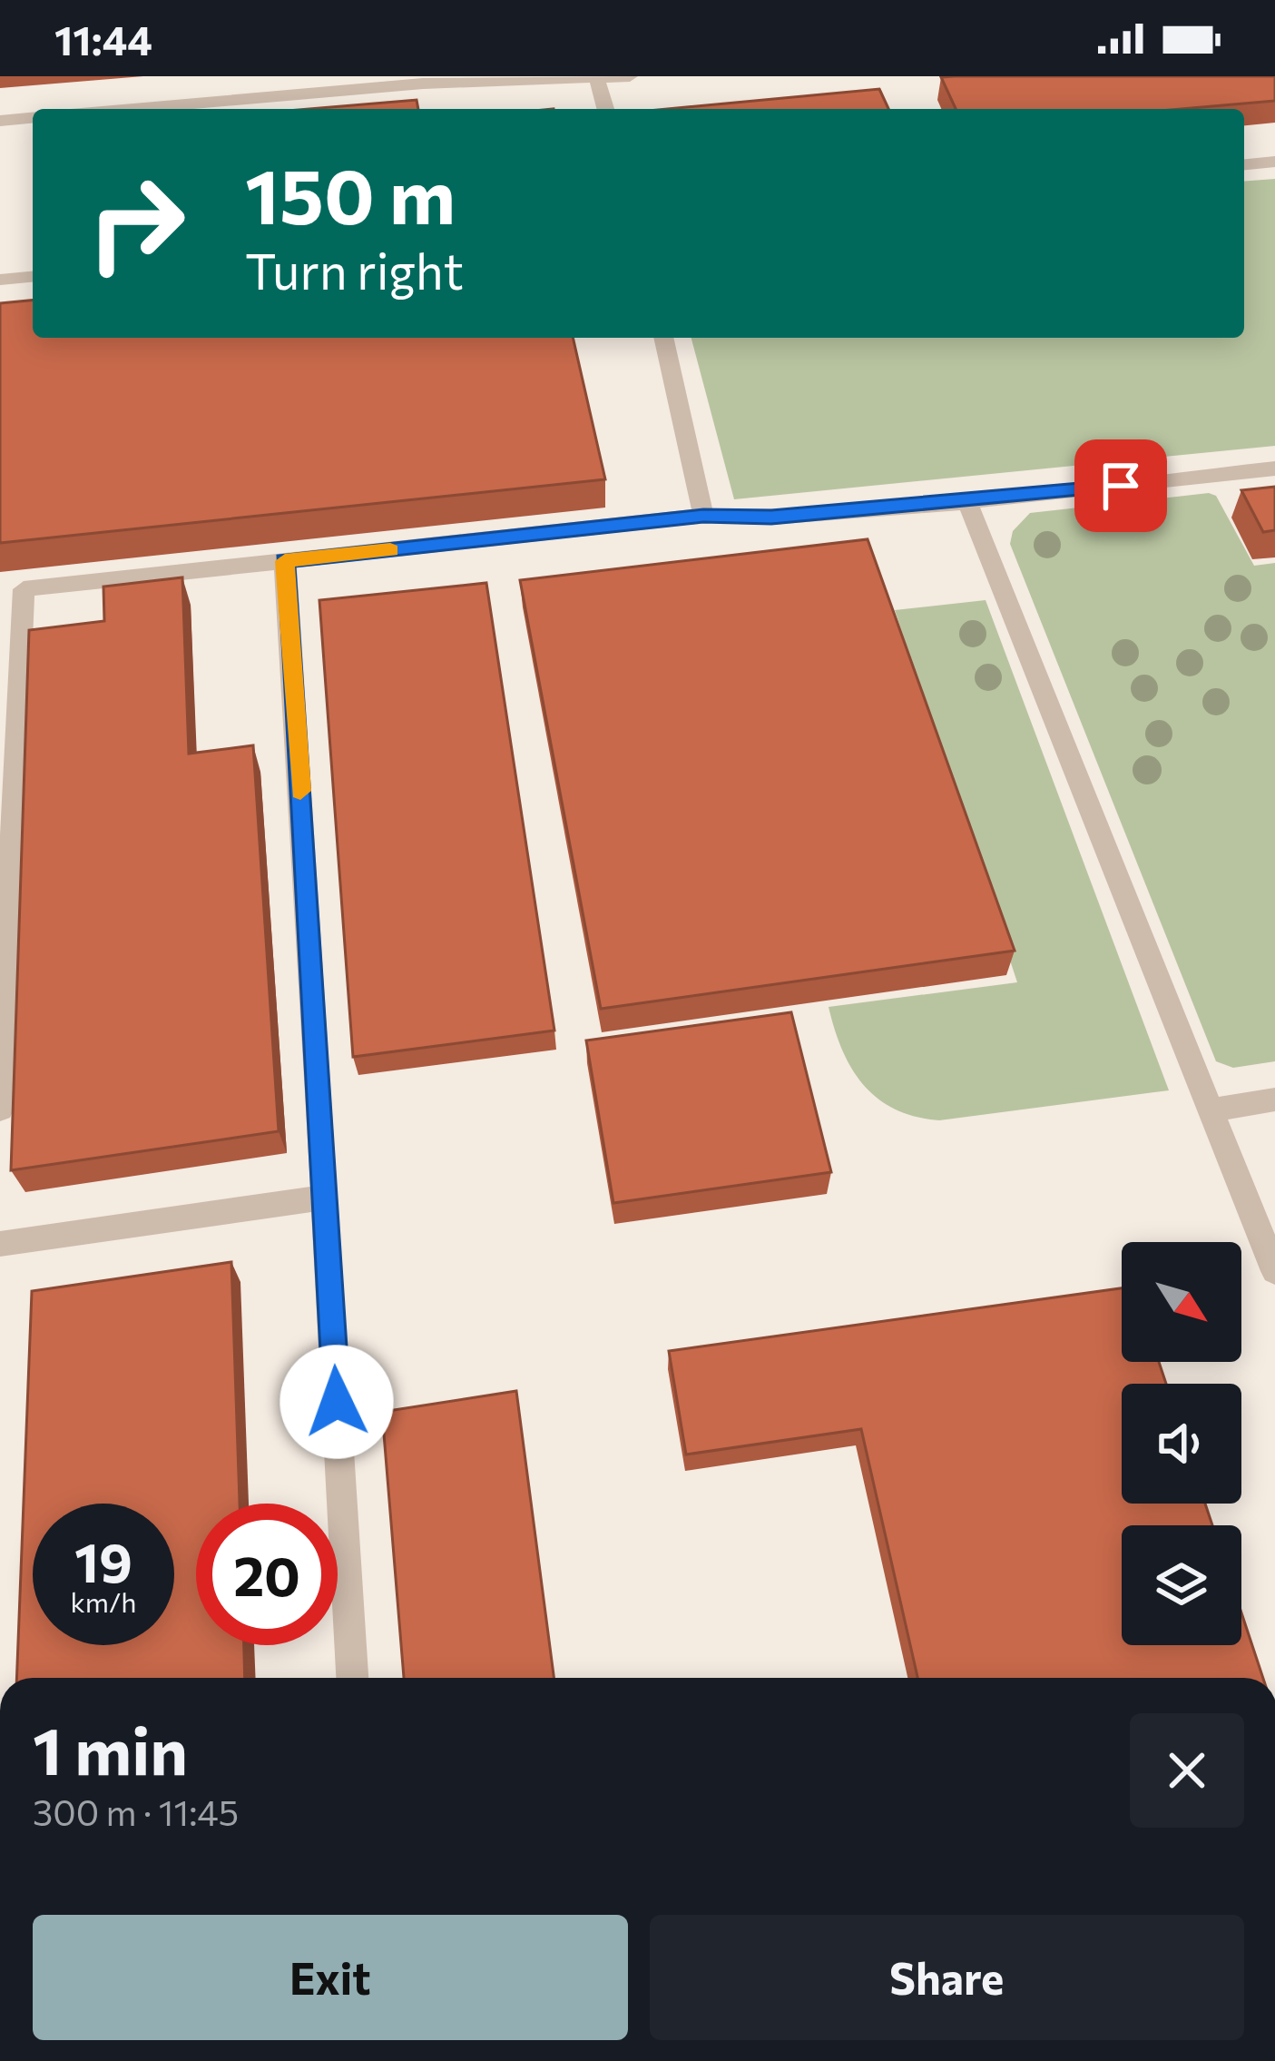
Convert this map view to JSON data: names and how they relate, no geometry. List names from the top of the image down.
{
  "north": "bottom right",
  "page": {
    "status": "11:44",
    "turn": ["150 m", "Turn right"],
    "speed": "19 km/h",
    "limit": "20",
    "heading": ["1 min", "300 m · 11:45"],
    "buttons": ["Exit", "Share"]
  }
}
